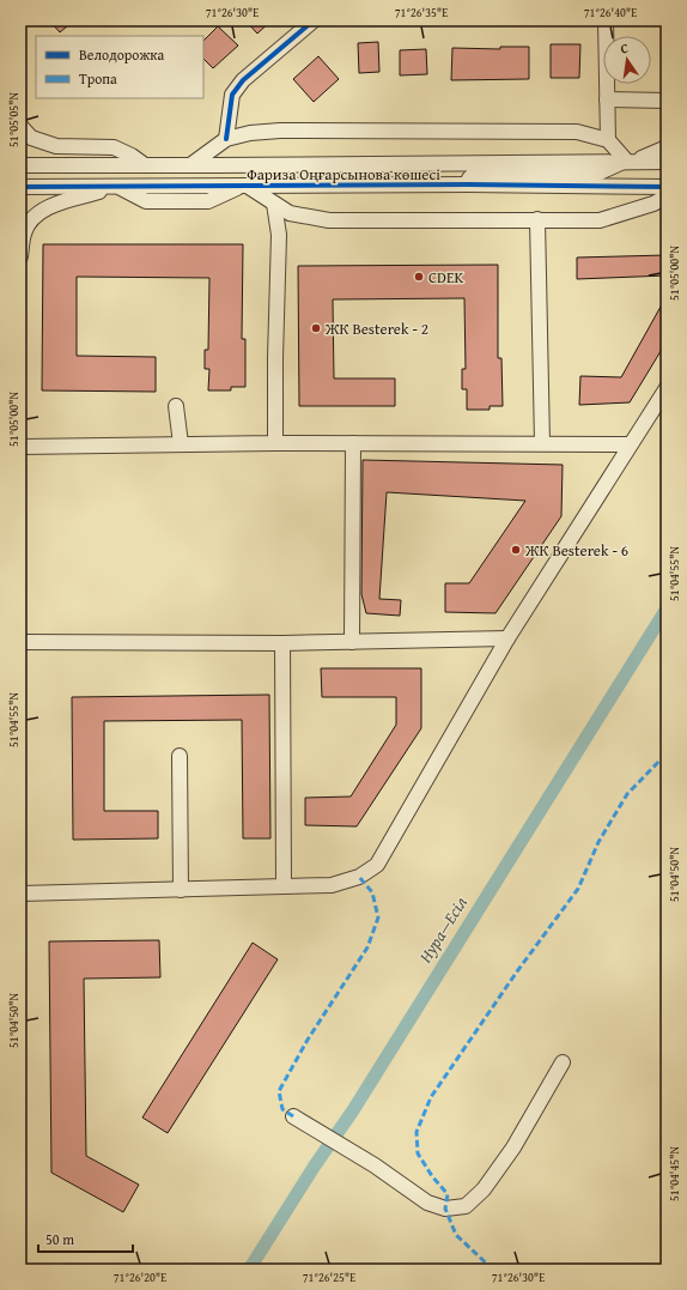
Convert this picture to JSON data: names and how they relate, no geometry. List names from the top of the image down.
{
  "streets": {
    "street": ["Фариза Оңғарсынова көшесі"]
  },
  "water": ["Нура—Есіл"],
  "places": ["CDEK", "ЖК Besterek - 2", "ЖК Besterek - 6"],
  "legend": ["Велодорожка", "Тропа"],
  "scale_bar": "50 m",
  "north": "top",
  "coordinates": [
    "71°26'30\"E",
    "71°26'35\"E",
    "71°26'40\"E",
    "51°05'05\"N",
    "51°05'00\"N",
    "51°04'55\"N",
    "51°04'50\"N",
    "51°04'45\"N",
    "71°26'20\"E",
    "71°26'25\"E"
  ]
}
